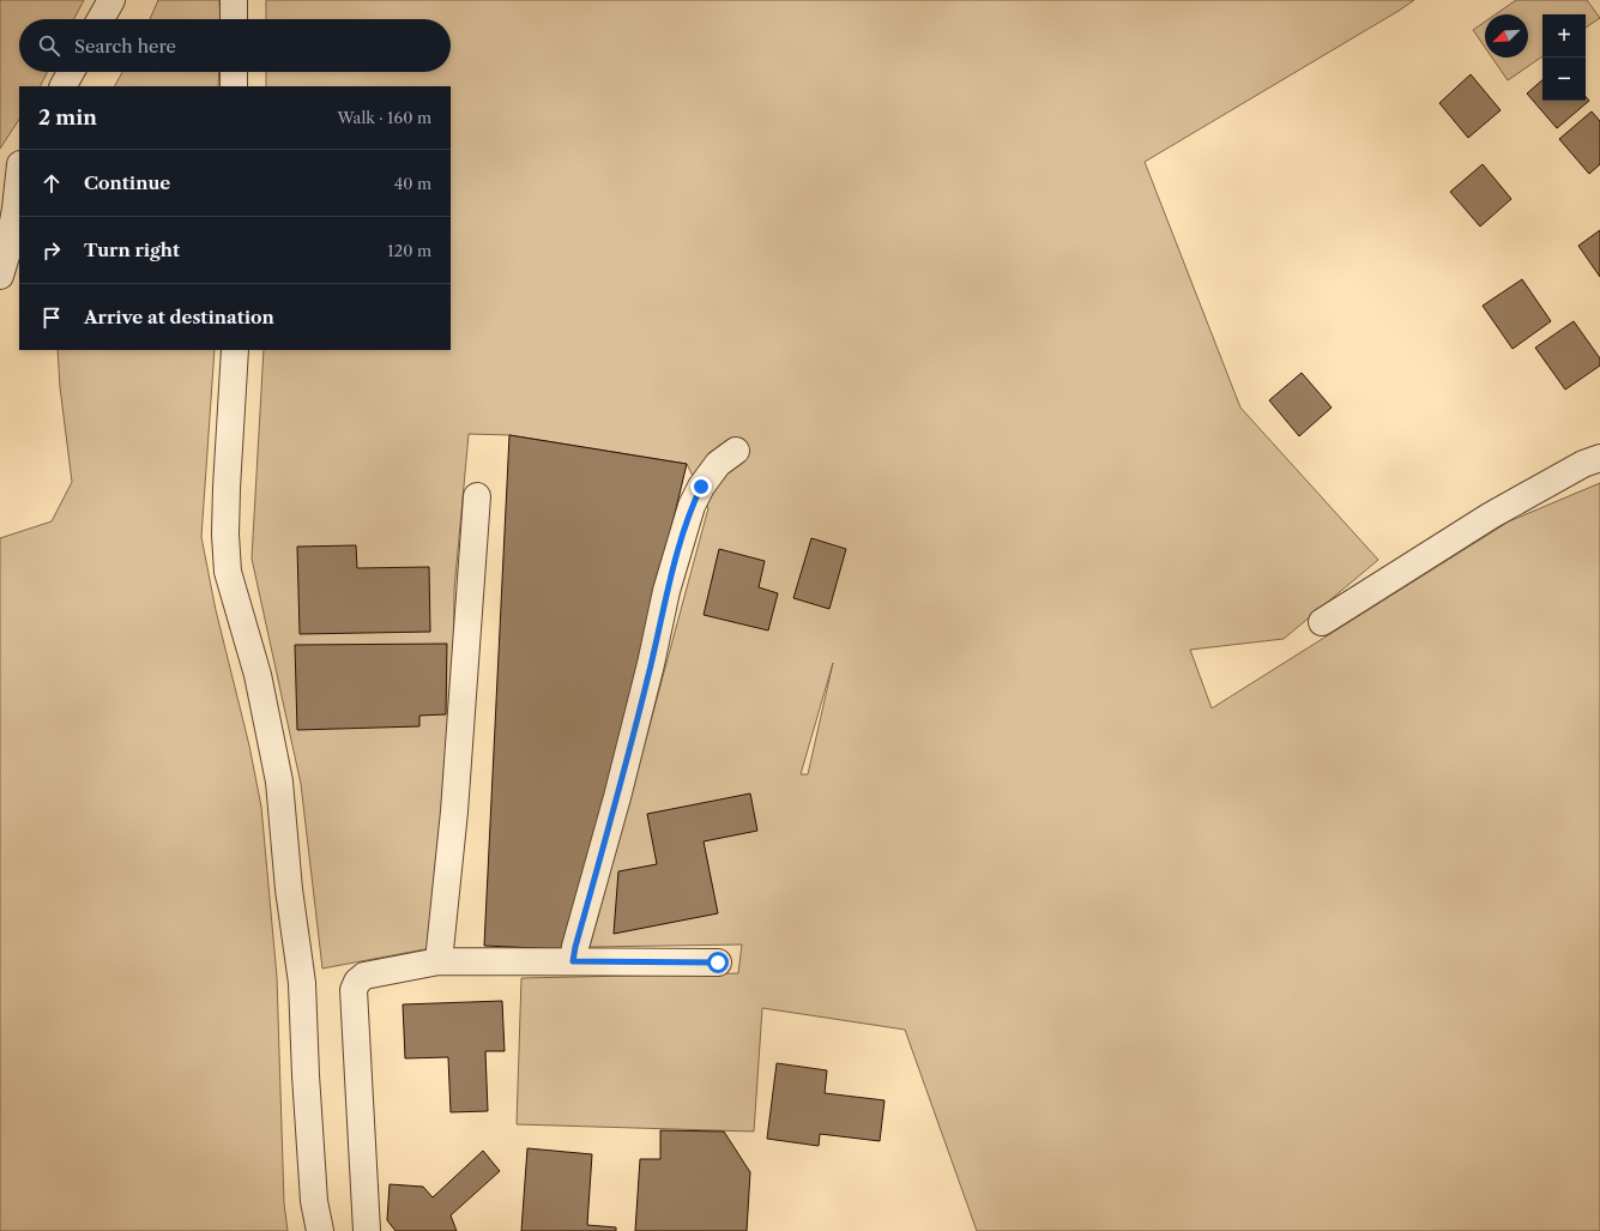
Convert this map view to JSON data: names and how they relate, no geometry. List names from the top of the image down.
{
  "north": "bottom left",
  "page": {
    "map_buttons": ["+", "−"],
    "search": "Search here",
    "heading": ["2 min", "Walk · 160 m"],
    "list": [
      ["Continue", "40 m"],
      ["Turn right", "120 m"],
      "Arrive at destination"
    ]
  }
}
